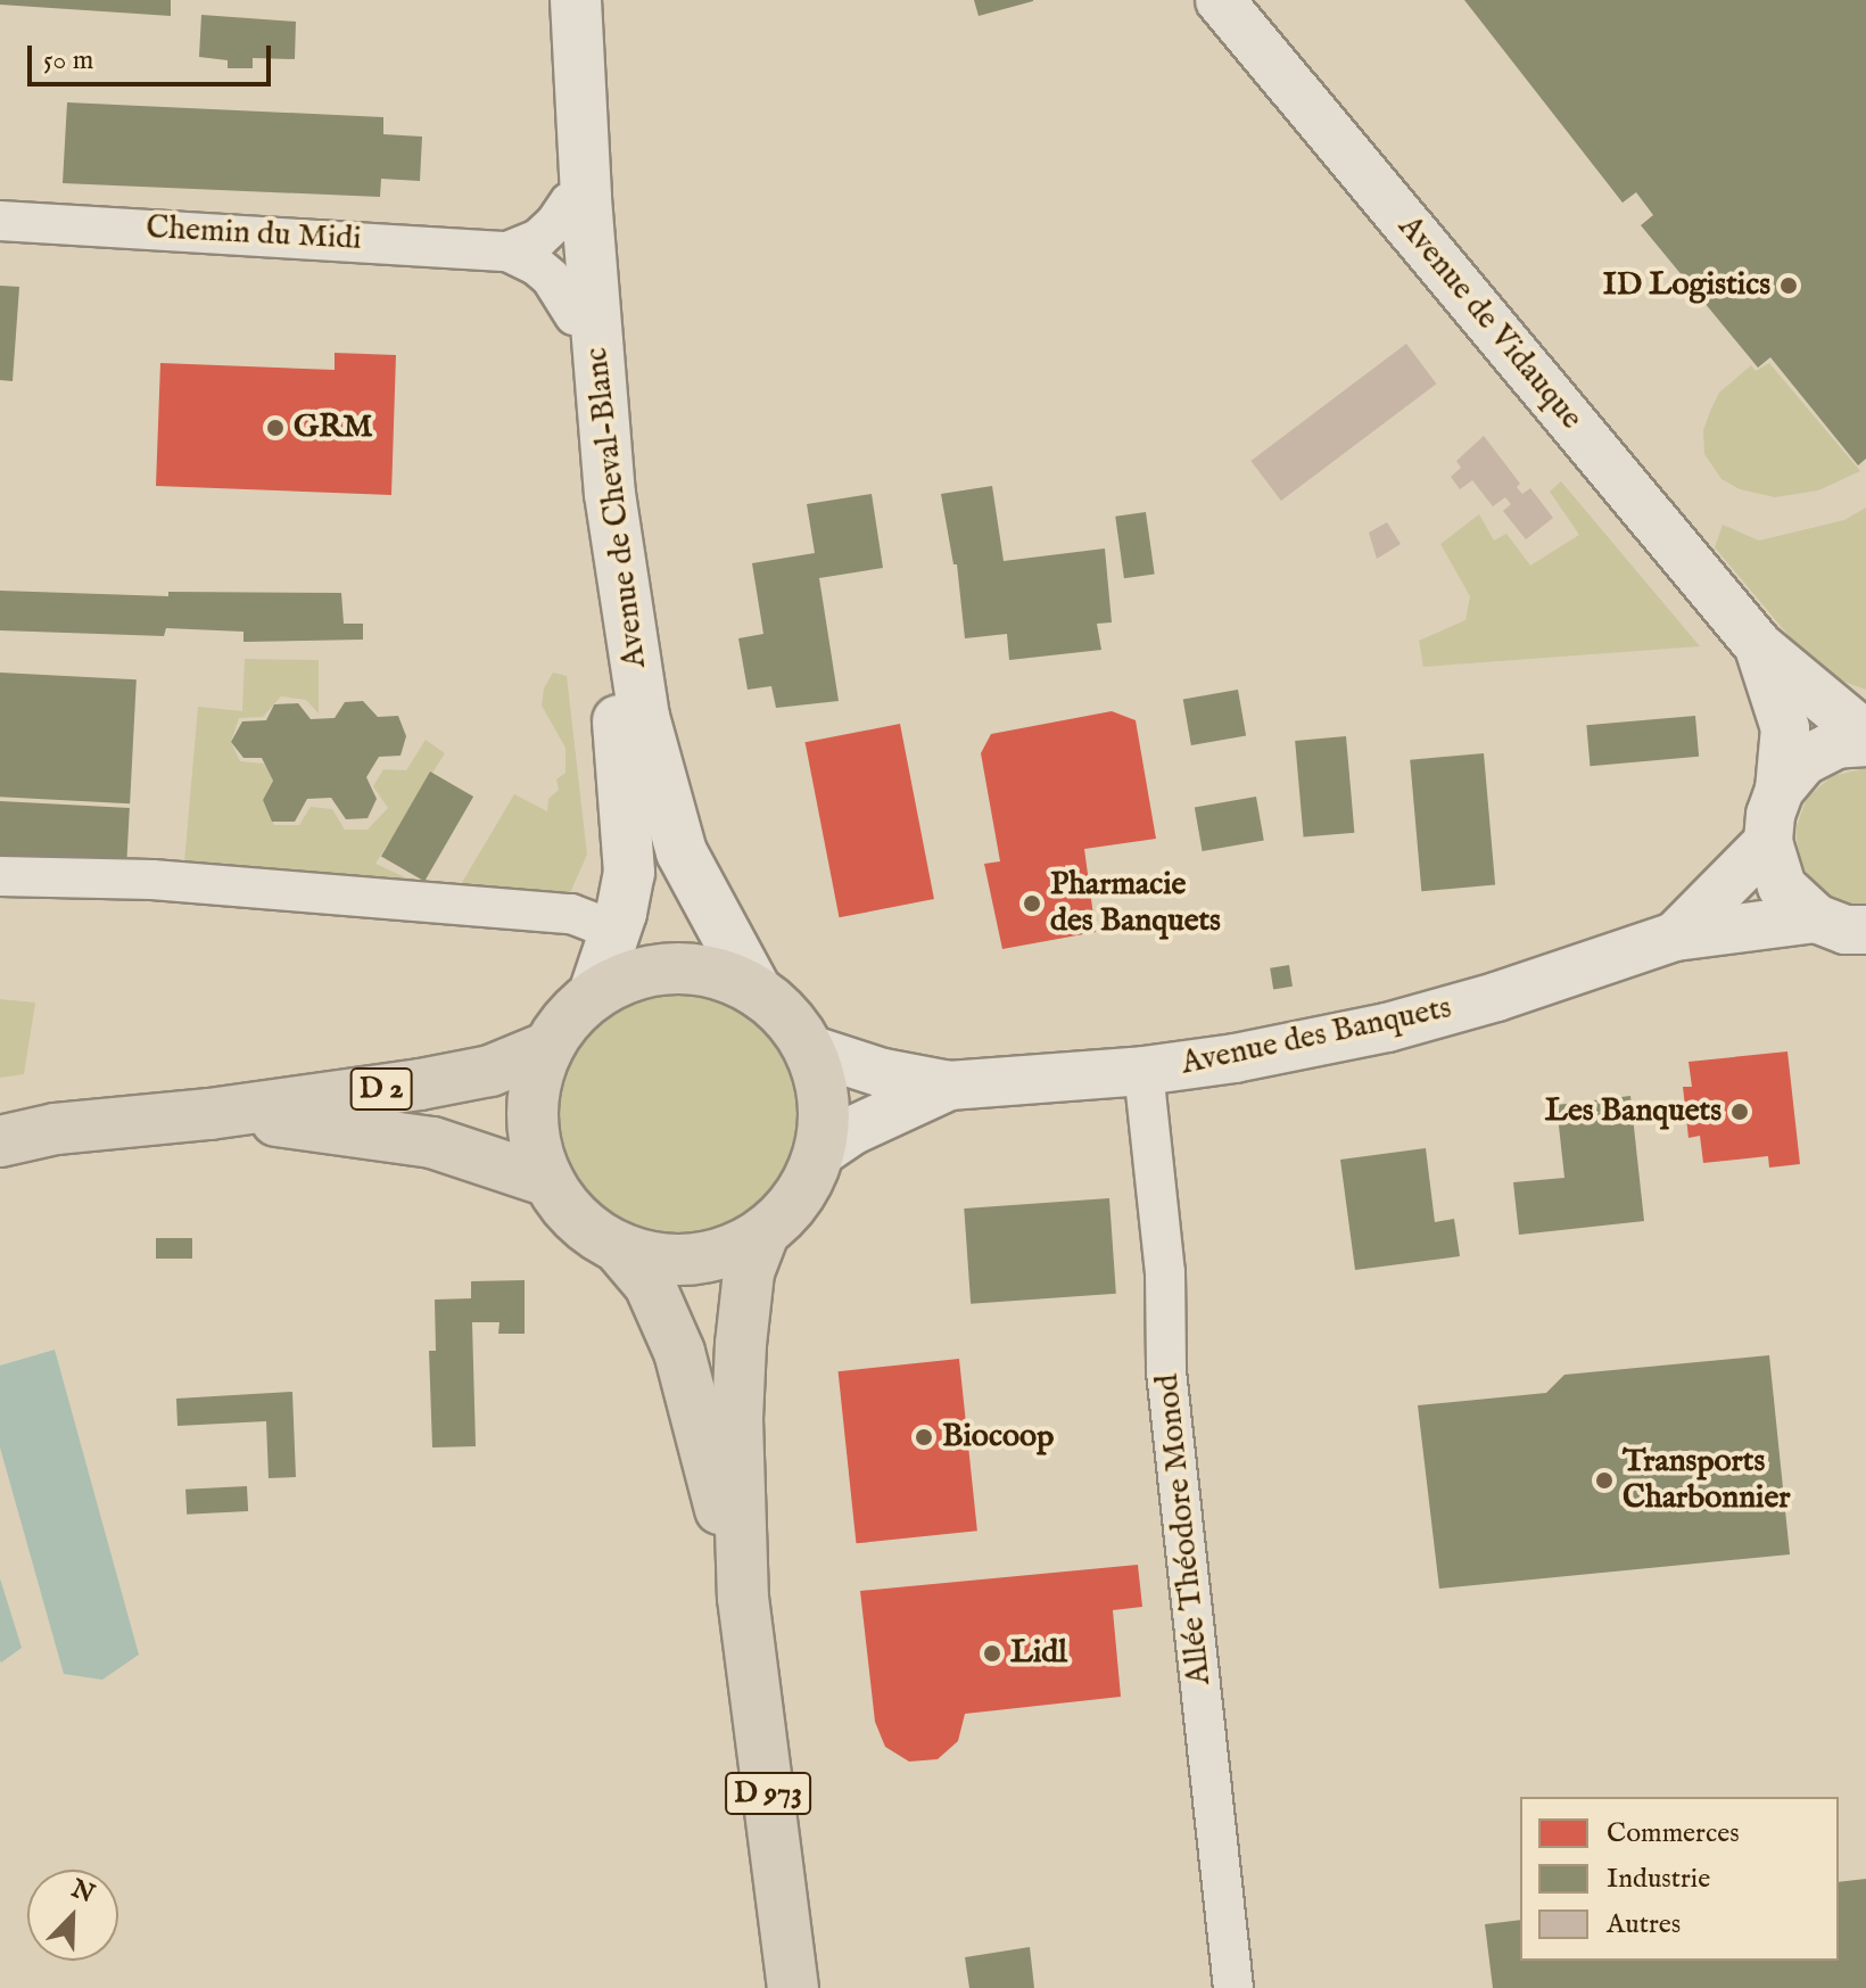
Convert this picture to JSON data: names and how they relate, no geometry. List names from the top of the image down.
{
  "streets": {
    "main road": ["Avenue de Cheval-Blanc", "D 2", "D 973"],
    "street": [
      "Chemin du Midi",
      "Avenue de Vidauque",
      "Avenue des Banquets",
      "Allée Théodore Monod"
    ]
  },
  "crossings": [
    ["Chemin du Midi", "Avenue de Cheval-Blanc"],
    ["Avenue de Vidauque", "Avenue des Banquets"],
    ["Avenue de Cheval-Blanc", "Avenue des Banquets"],
    ["Avenue de Cheval-Blanc", "D 2"],
    ["Avenue de Cheval-Blanc", "D 973"],
    ["Avenue des Banquets", "D 2"],
    ["Avenue des Banquets", "Allée Théodore Monod"],
    ["Avenue des Banquets", "D 973"],
    ["D 2", "D 973"]
  ],
  "places": [
    "ID Logistics",
    "GRM",
    "Pharmacie des Banquets",
    "Les Banquets",
    "Biocoop",
    "Transports Charbonnier",
    "Lidl"
  ],
  "legend": ["Commerces", "Industrie", "Autres"],
  "scale_bar": "50 m",
  "north": "top right"
}
